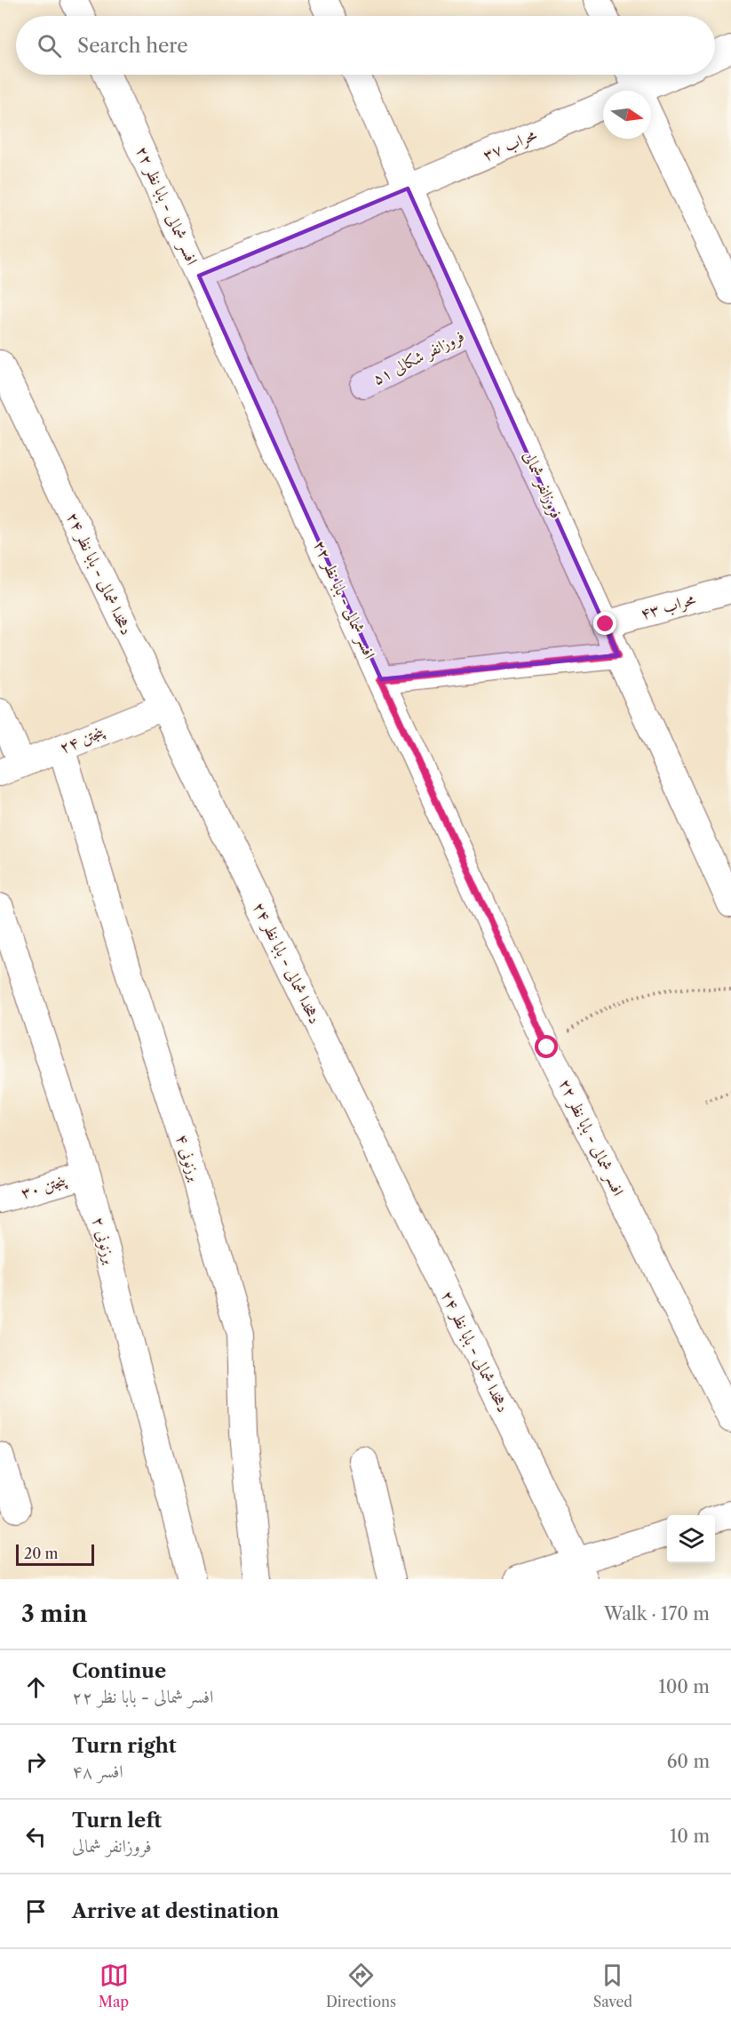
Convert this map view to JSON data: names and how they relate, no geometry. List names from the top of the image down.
{
  "streets": {
    "street": [
      "محراب ۳۷",
      "افسر شمالی - بابا نظر ۲۲",
      "فروزانفر شکالی ۵۱",
      "فروزانفر شمالی",
      "دهخدا شمالی - بابا نظر ۲۴",
      "محراب ۴۳",
      "پنجتن ۲۴",
      "برزنونی ۴",
      "پنجتن ۳۰",
      "برزنونی ۲"
    ]
  },
  "crossings": [
    ["محراب ۳۷", "افسر شمالی - بابا نظر ۲۲"],
    ["محراب ۳۷", "فروزانفر شمالی"],
    ["فروزانفر شکالی ۵۱", "فروزانفر شمالی"],
    ["فروزانفر شمالی", "محراب ۴۳"],
    ["دهخدا شمالی - بابا نظر ۲۴", "پنجتن ۲۴"],
    ["پنجتن ۲۴", "برزنونی ۴"],
    ["پنجتن ۳۰", "برزنونی ۲"]
  ],
  "scale_bar": "20 m",
  "north": "right",
  "page": {
    "search": "Search here",
    "scale": "20 m",
    "heading": ["3 min", "Walk · 170 m"],
    "list": [
      ["Continue", "افسر شمالی - بابا نظر ۲۲", "100 m"],
      ["Turn right", "افسر ۴۸", "60 m"],
      ["Turn left", "فروزانفر شمالی", "10 m"],
      "Arrive at destination"
    ],
    "nav": ["Map", "Directions", "Saved"]
  }
}
